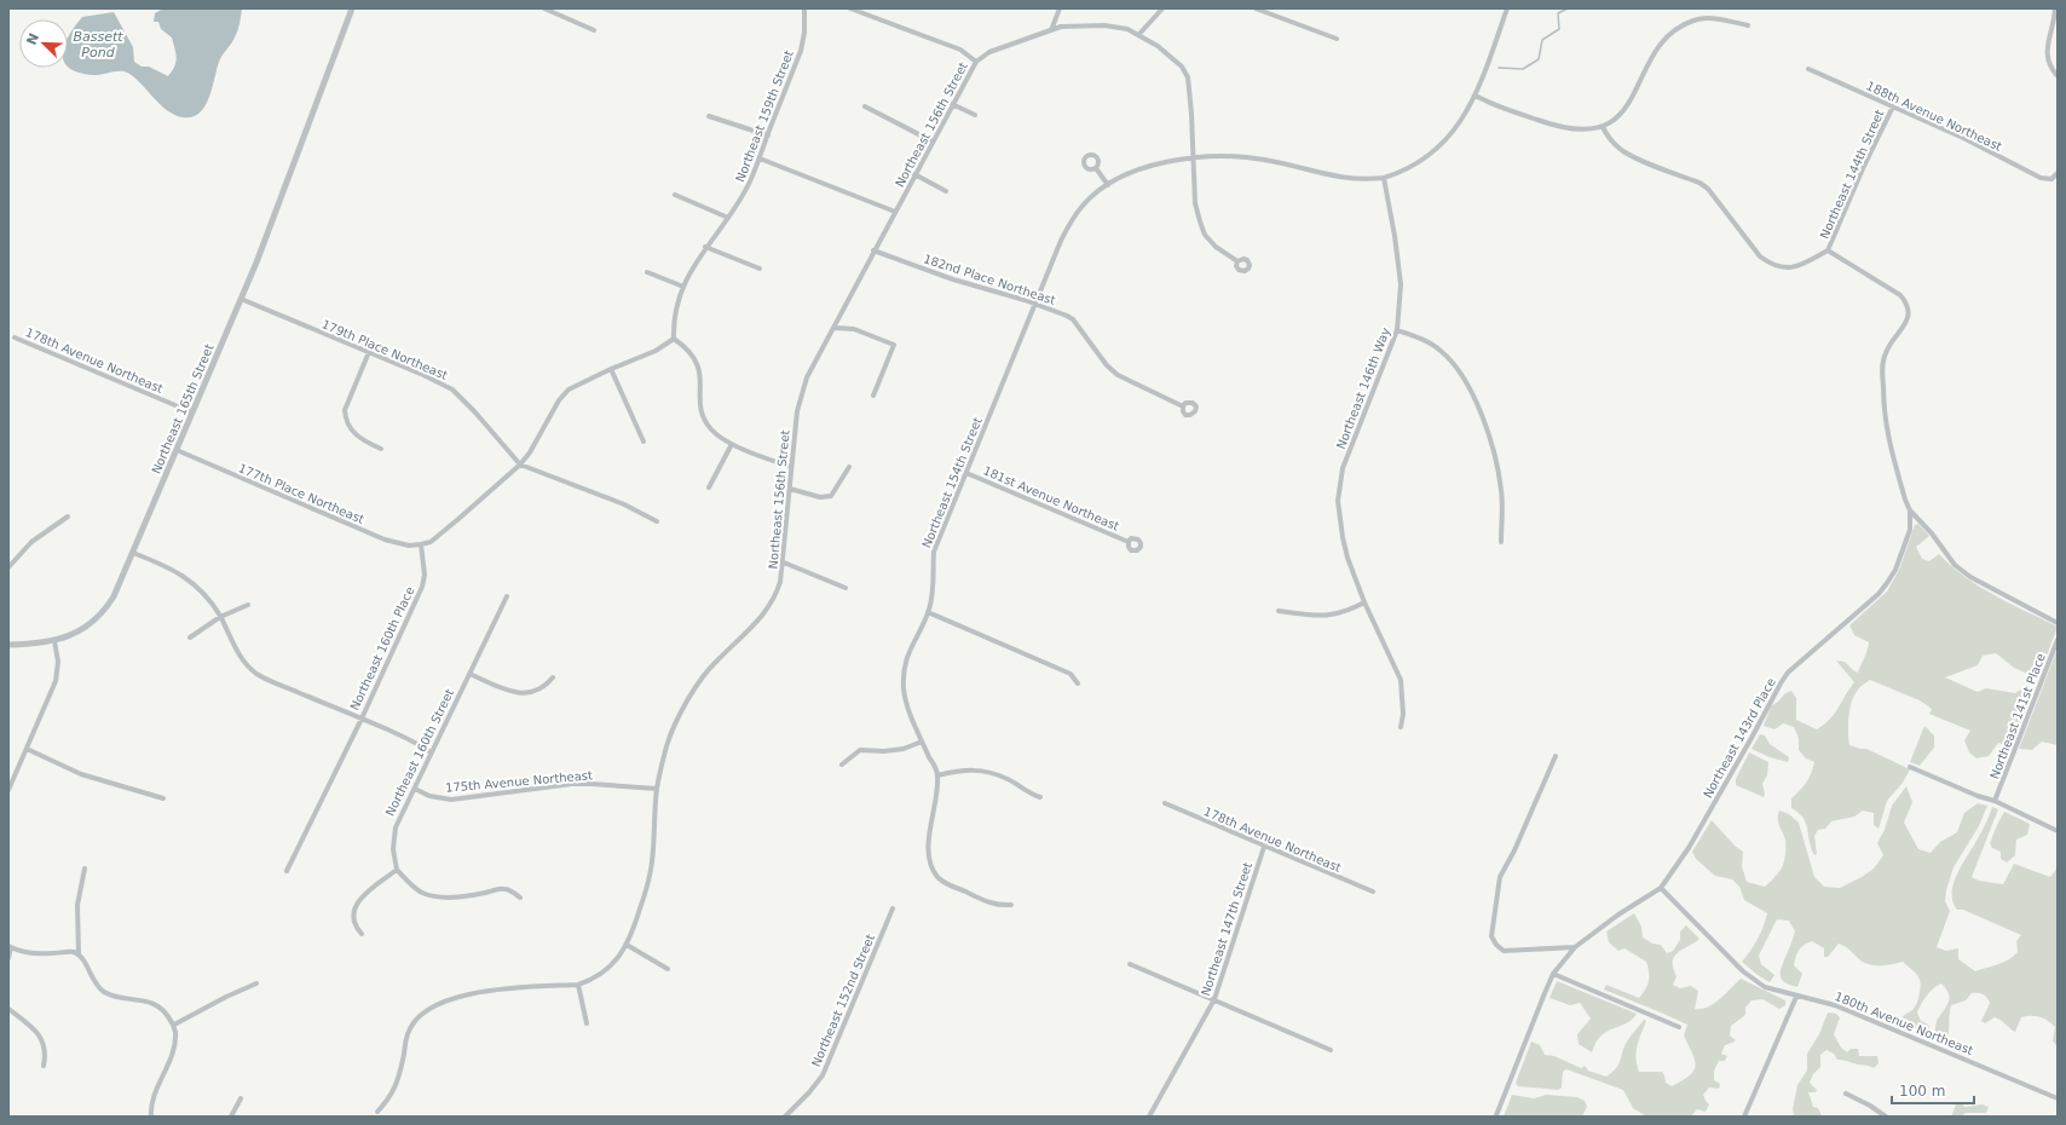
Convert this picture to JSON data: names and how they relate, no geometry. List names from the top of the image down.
{
  "streets": {
    "street": [
      "Northeast 159th Street",
      "188th Avenue Northeast",
      "Northeast 156th Street",
      "Northeast 144th Street",
      "182nd Place Northeast",
      "179th Place Northeast",
      "178th Avenue Northeast",
      "Northeast 146th Way",
      "Northeast 165th Street",
      "Northeast 154th Street",
      "177th Place Northeast",
      "181st Avenue Northeast",
      "Northeast 160th Place",
      "Northeast 141st Place",
      "Northeast 143rd Place",
      "Northeast 160th Street",
      "175th Avenue Northeast",
      "Northeast 147th Street",
      "Northeast 152nd Street",
      "180th Avenue Northeast"
    ]
  },
  "crossings": [
    ["188th Avenue Northeast", "Northeast 144th Street"],
    ["Northeast 156th Street", "182nd Place Northeast"],
    ["Northeast 156th Street", "Northeast 154th Street"],
    ["Northeast 156th Street", "175th Avenue Northeast"],
    ["Northeast 144th Street", "Northeast 143rd Place"],
    ["182nd Place Northeast", "Northeast 154th Street"],
    ["179th Place Northeast", "Northeast 165th Street"],
    ["178th Avenue Northeast", "Northeast 165th Street"],
    ["178th Avenue Northeast", "Northeast 147th Street"],
    ["Northeast 146th Way", "Northeast 154th Street"],
    ["Northeast 165th Street", "177th Place Northeast"],
    ["Northeast 154th Street", "181st Avenue Northeast"],
    ["177th Place Northeast", "Northeast 160th Place"],
    ["Northeast 143rd Place", "180th Avenue Northeast"],
    ["Northeast 160th Street", "175th Avenue Northeast"]
  ],
  "water": ["Bassett Pond"],
  "scale_bar": "100 m",
  "north": "top left"
}
